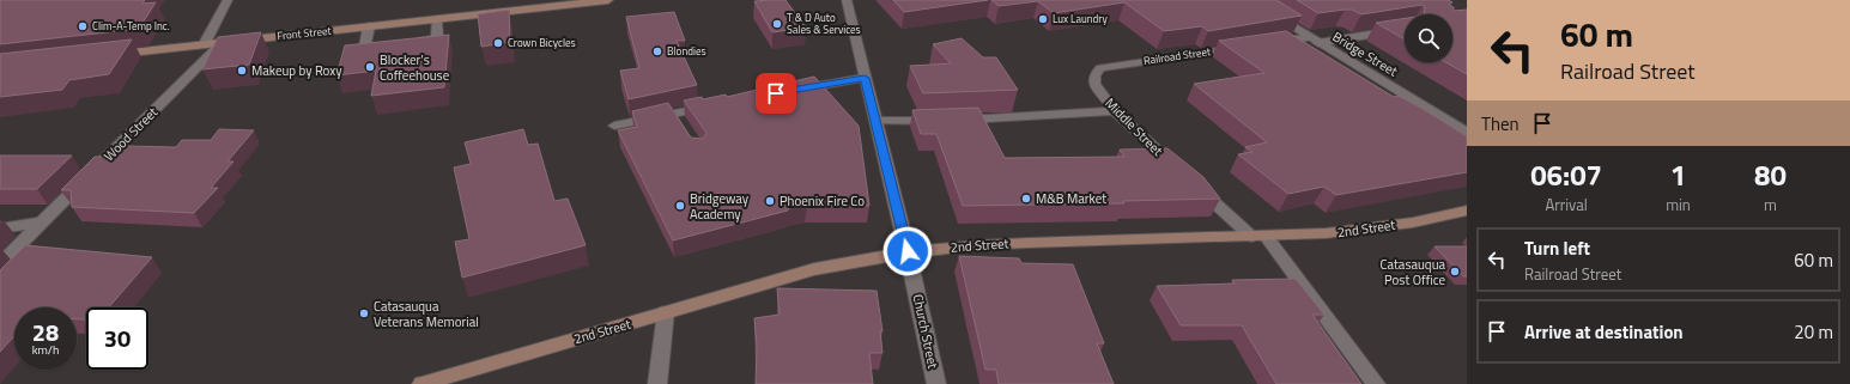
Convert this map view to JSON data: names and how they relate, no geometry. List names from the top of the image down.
{
  "streets": {
    "main road": ["Front Street", "2nd Street"],
    "street": [
      "Bridge Street",
      "Railroad Street",
      "Middle Street",
      "Wood Street",
      "Church Street"
    ]
  },
  "crossings": [
    ["Front Street", "Wood Street"],
    ["Railroad Street", "Middle Street"],
    ["2nd Street", "Church Street"]
  ],
  "places": [
    "Lux Laundry",
    "T & D Auto Sales & Services",
    "Clim-A-Temp Inc.",
    "Crown Bicycles",
    "Blondies",
    "Blocker's Coffeehouse",
    "Makeup by Roxy",
    "M&B Market",
    "Phoenix Fire Co",
    "Bridgeway Academy",
    "Catasauqua Post Office",
    "Catasauqua Veterans Memorial"
  ],
  "page": {
    "turn": ["60 m", "Railroad Street"],
    "then": "Then",
    "eta": [
      "06:07",
      "Arrival",
      "1",
      "min",
      "80",
      "m"
    ],
    "list": [
      {
        "name": "Turn left",
        "note": "Railroad Street",
        "value": "60 m"
      },
      {
        "name": "Arrive at destination",
        "value": "20 m"
      }
    ],
    "speed": "28 km/h",
    "limit": "30"
  }
}
